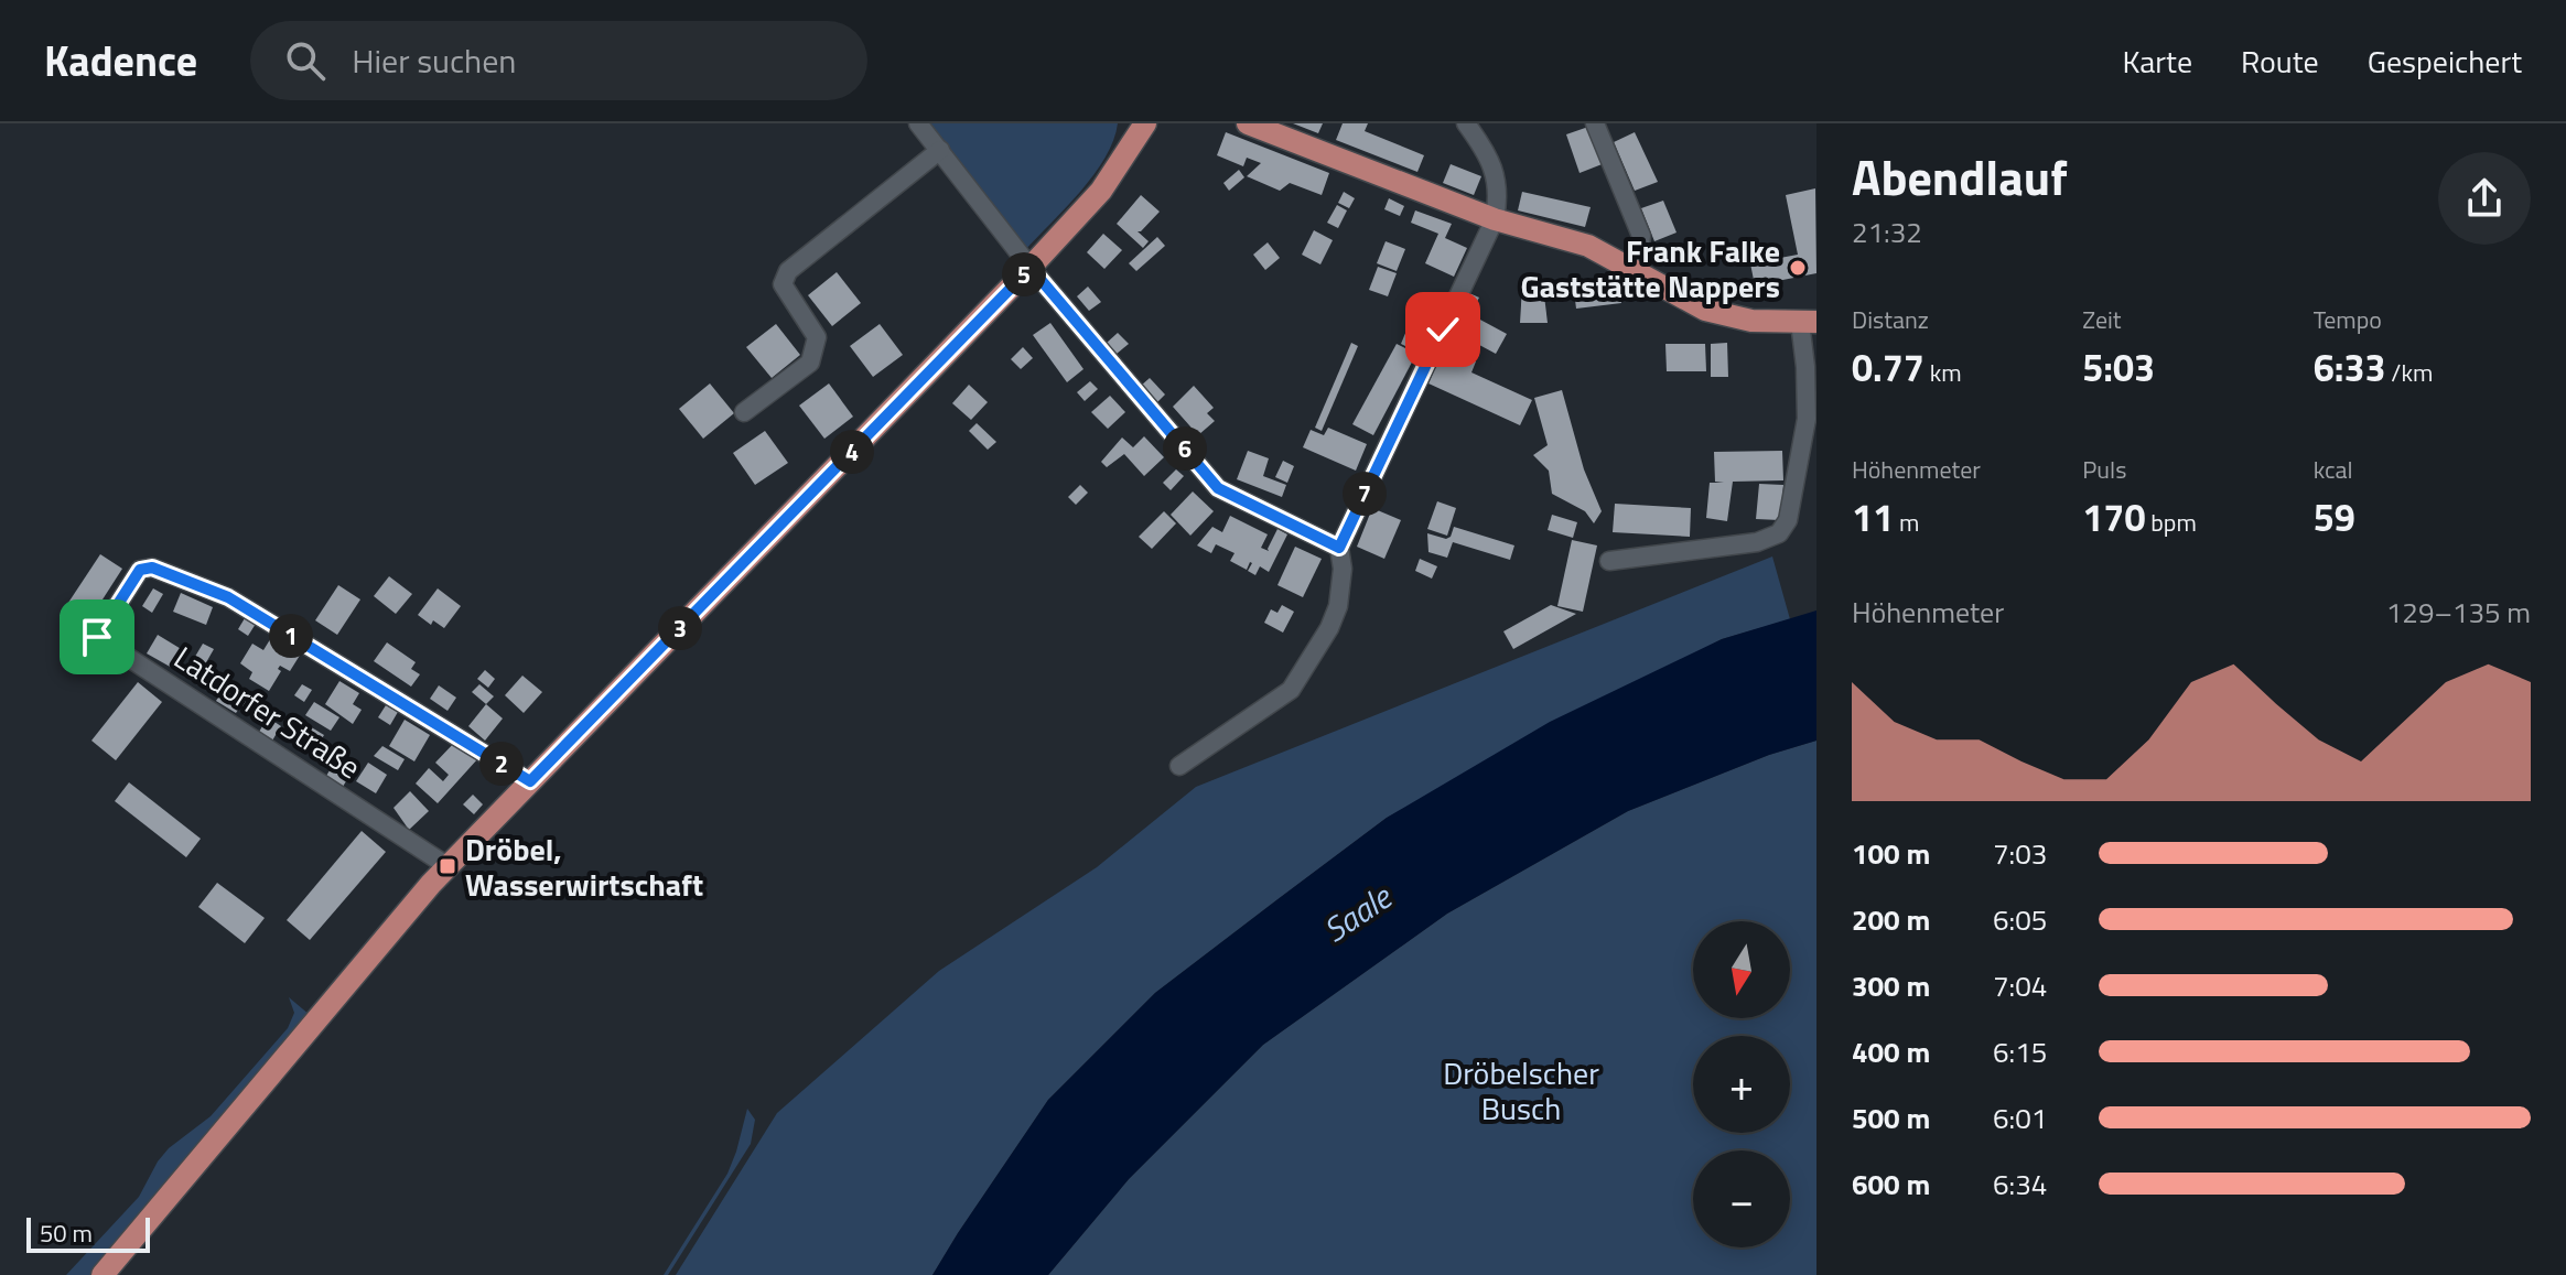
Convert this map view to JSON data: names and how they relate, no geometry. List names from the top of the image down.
{
  "streets": {
    "street": ["Latdorfer Straße"]
  },
  "water": ["Saale"],
  "parks": ["Dröbelscher Busch"],
  "places": {
    "other": ["Frank Falke Gaststätte Nappers"],
    "transit": ["Dröbel, Wasserwirtschaft"]
  },
  "scale_bar": "50 m",
  "north": "bottom",
  "page": {
    "header": "Kadence",
    "search": "Hier suchen",
    "nav": ["Karte", "Route", "Gespeichert"],
    "heading": ["Abendlauf", "21:32"],
    "pins": [
      "5",
      "6",
      "4",
      "7",
      "3",
      "1",
      "2"
    ],
    "stats": [
      ["Distanz", "0.77 km"],
      ["Zeit", "5:03"],
      ["Tempo", "6:33 /km"],
      ["Höhenmeter", "11 m"],
      ["Puls", "170 bpm"],
      ["kcal", "59"]
    ],
    "chart": ["Höhenmeter", "129–135 m"],
    "list": [
      {
        "name": "100 m",
        "note": "7:03"
      },
      {
        "name": "200 m",
        "note": "6:05"
      },
      {
        "name": "300 m",
        "note": "7:04"
      },
      {
        "name": "400 m",
        "note": "6:15"
      },
      {
        "name": "500 m",
        "note": "6:01"
      },
      {
        "name": "600 m",
        "note": "6:34"
      }
    ],
    "map_buttons": ["+", "−"],
    "scale": "50 m"
  }
}
